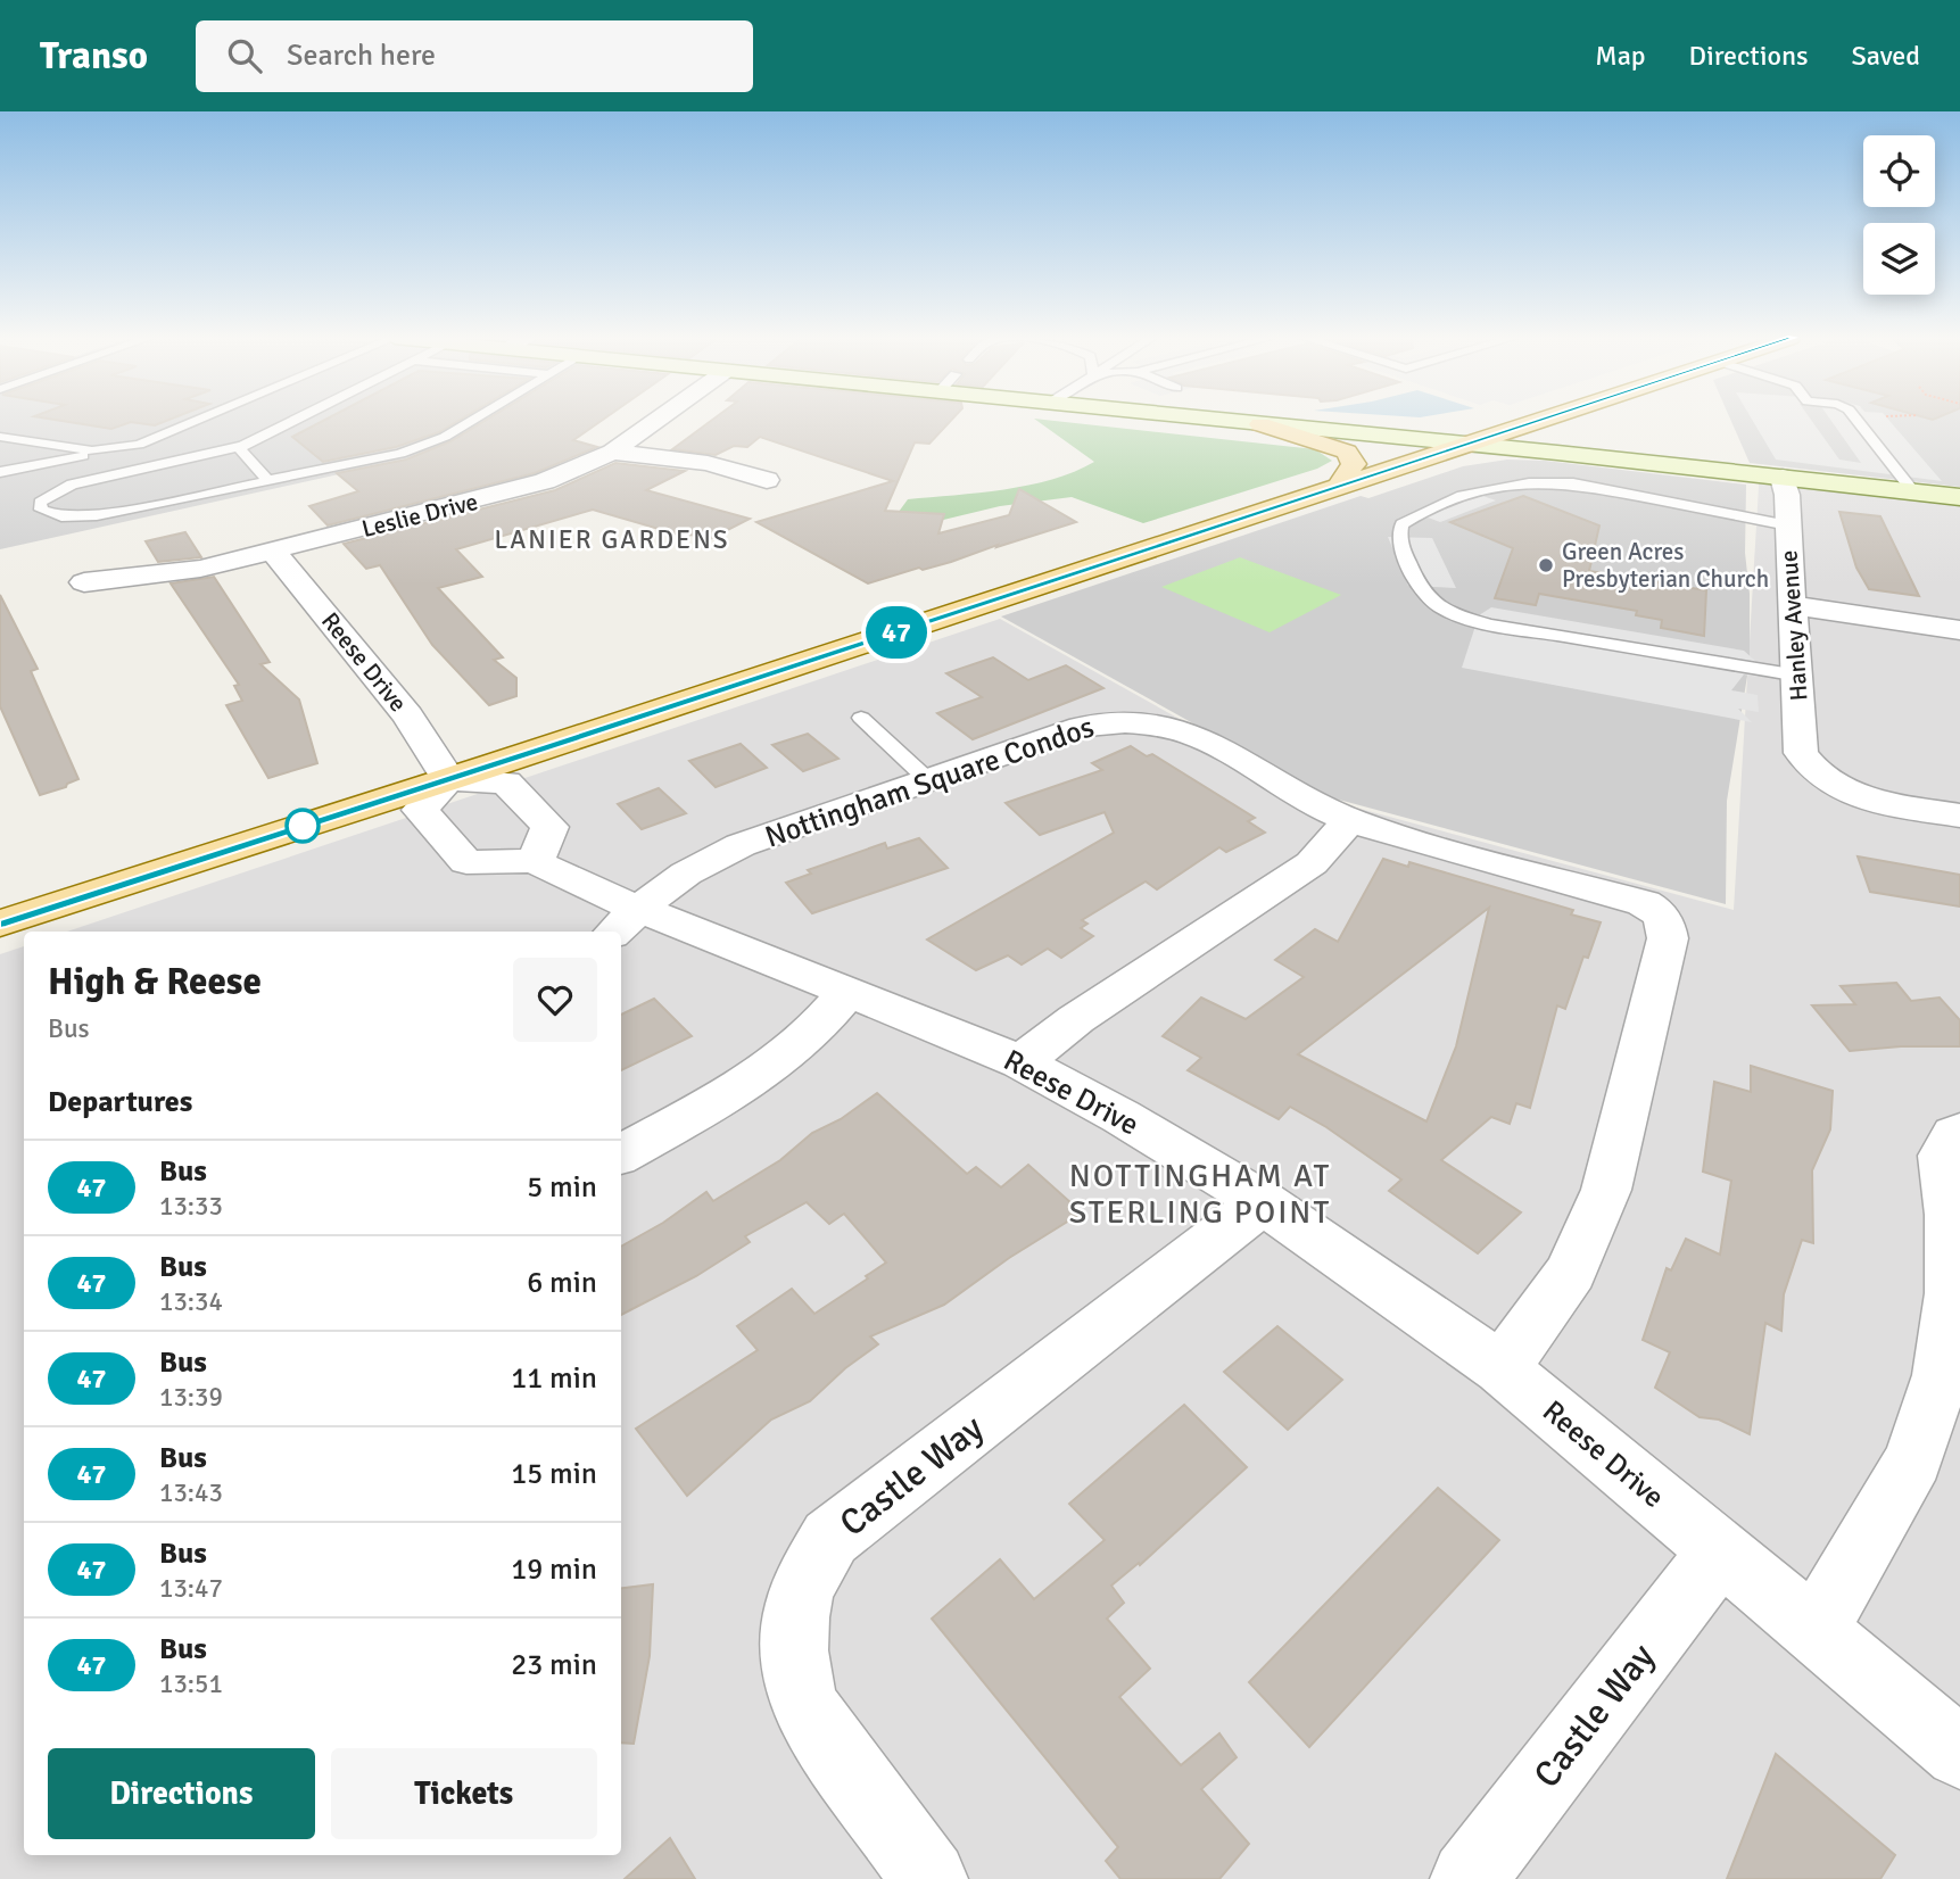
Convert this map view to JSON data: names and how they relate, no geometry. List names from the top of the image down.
{
  "streets": {
    "street": [
      "Leslie Drive",
      "Hanley Avenue",
      "Reese Drive",
      "Nottingham Square Condos",
      "Castle Way"
    ]
  },
  "crossings": [
    ["Leslie Drive", "Reese Drive"],
    ["Reese Drive", "Nottingham Square Condos"],
    ["Reese Drive", "Castle Way"]
  ],
  "districts": ["LANIER GARDENS", "NOTTINGHAM AT STERLING POINT"],
  "places": ["Green Acres Presbyterian Church"],
  "lines": ["bus line 47"],
  "page": {
    "header": "Transo",
    "search": "Search here",
    "nav": ["Map", "Directions", "Saved"],
    "on_map": "47",
    "heading": [
      ["High & Reese", "Bus"],
      "Departures"
    ],
    "list": [
      {
        "mark": "47",
        "name": "Bus",
        "note": "13:33",
        "value": "5 min"
      },
      {
        "mark": "47",
        "name": "Bus",
        "note": "13:34",
        "value": "6 min"
      },
      {
        "mark": "47",
        "name": "Bus",
        "note": "13:39",
        "value": "11 min"
      },
      {
        "mark": "47",
        "name": "Bus",
        "note": "13:43",
        "value": "15 min"
      },
      {
        "mark": "47",
        "name": "Bus",
        "note": "13:47",
        "value": "19 min"
      },
      {
        "mark": "47",
        "name": "Bus",
        "note": "13:51",
        "value": "23 min"
      }
    ],
    "buttons": ["Directions", "Tickets"]
  }
}
